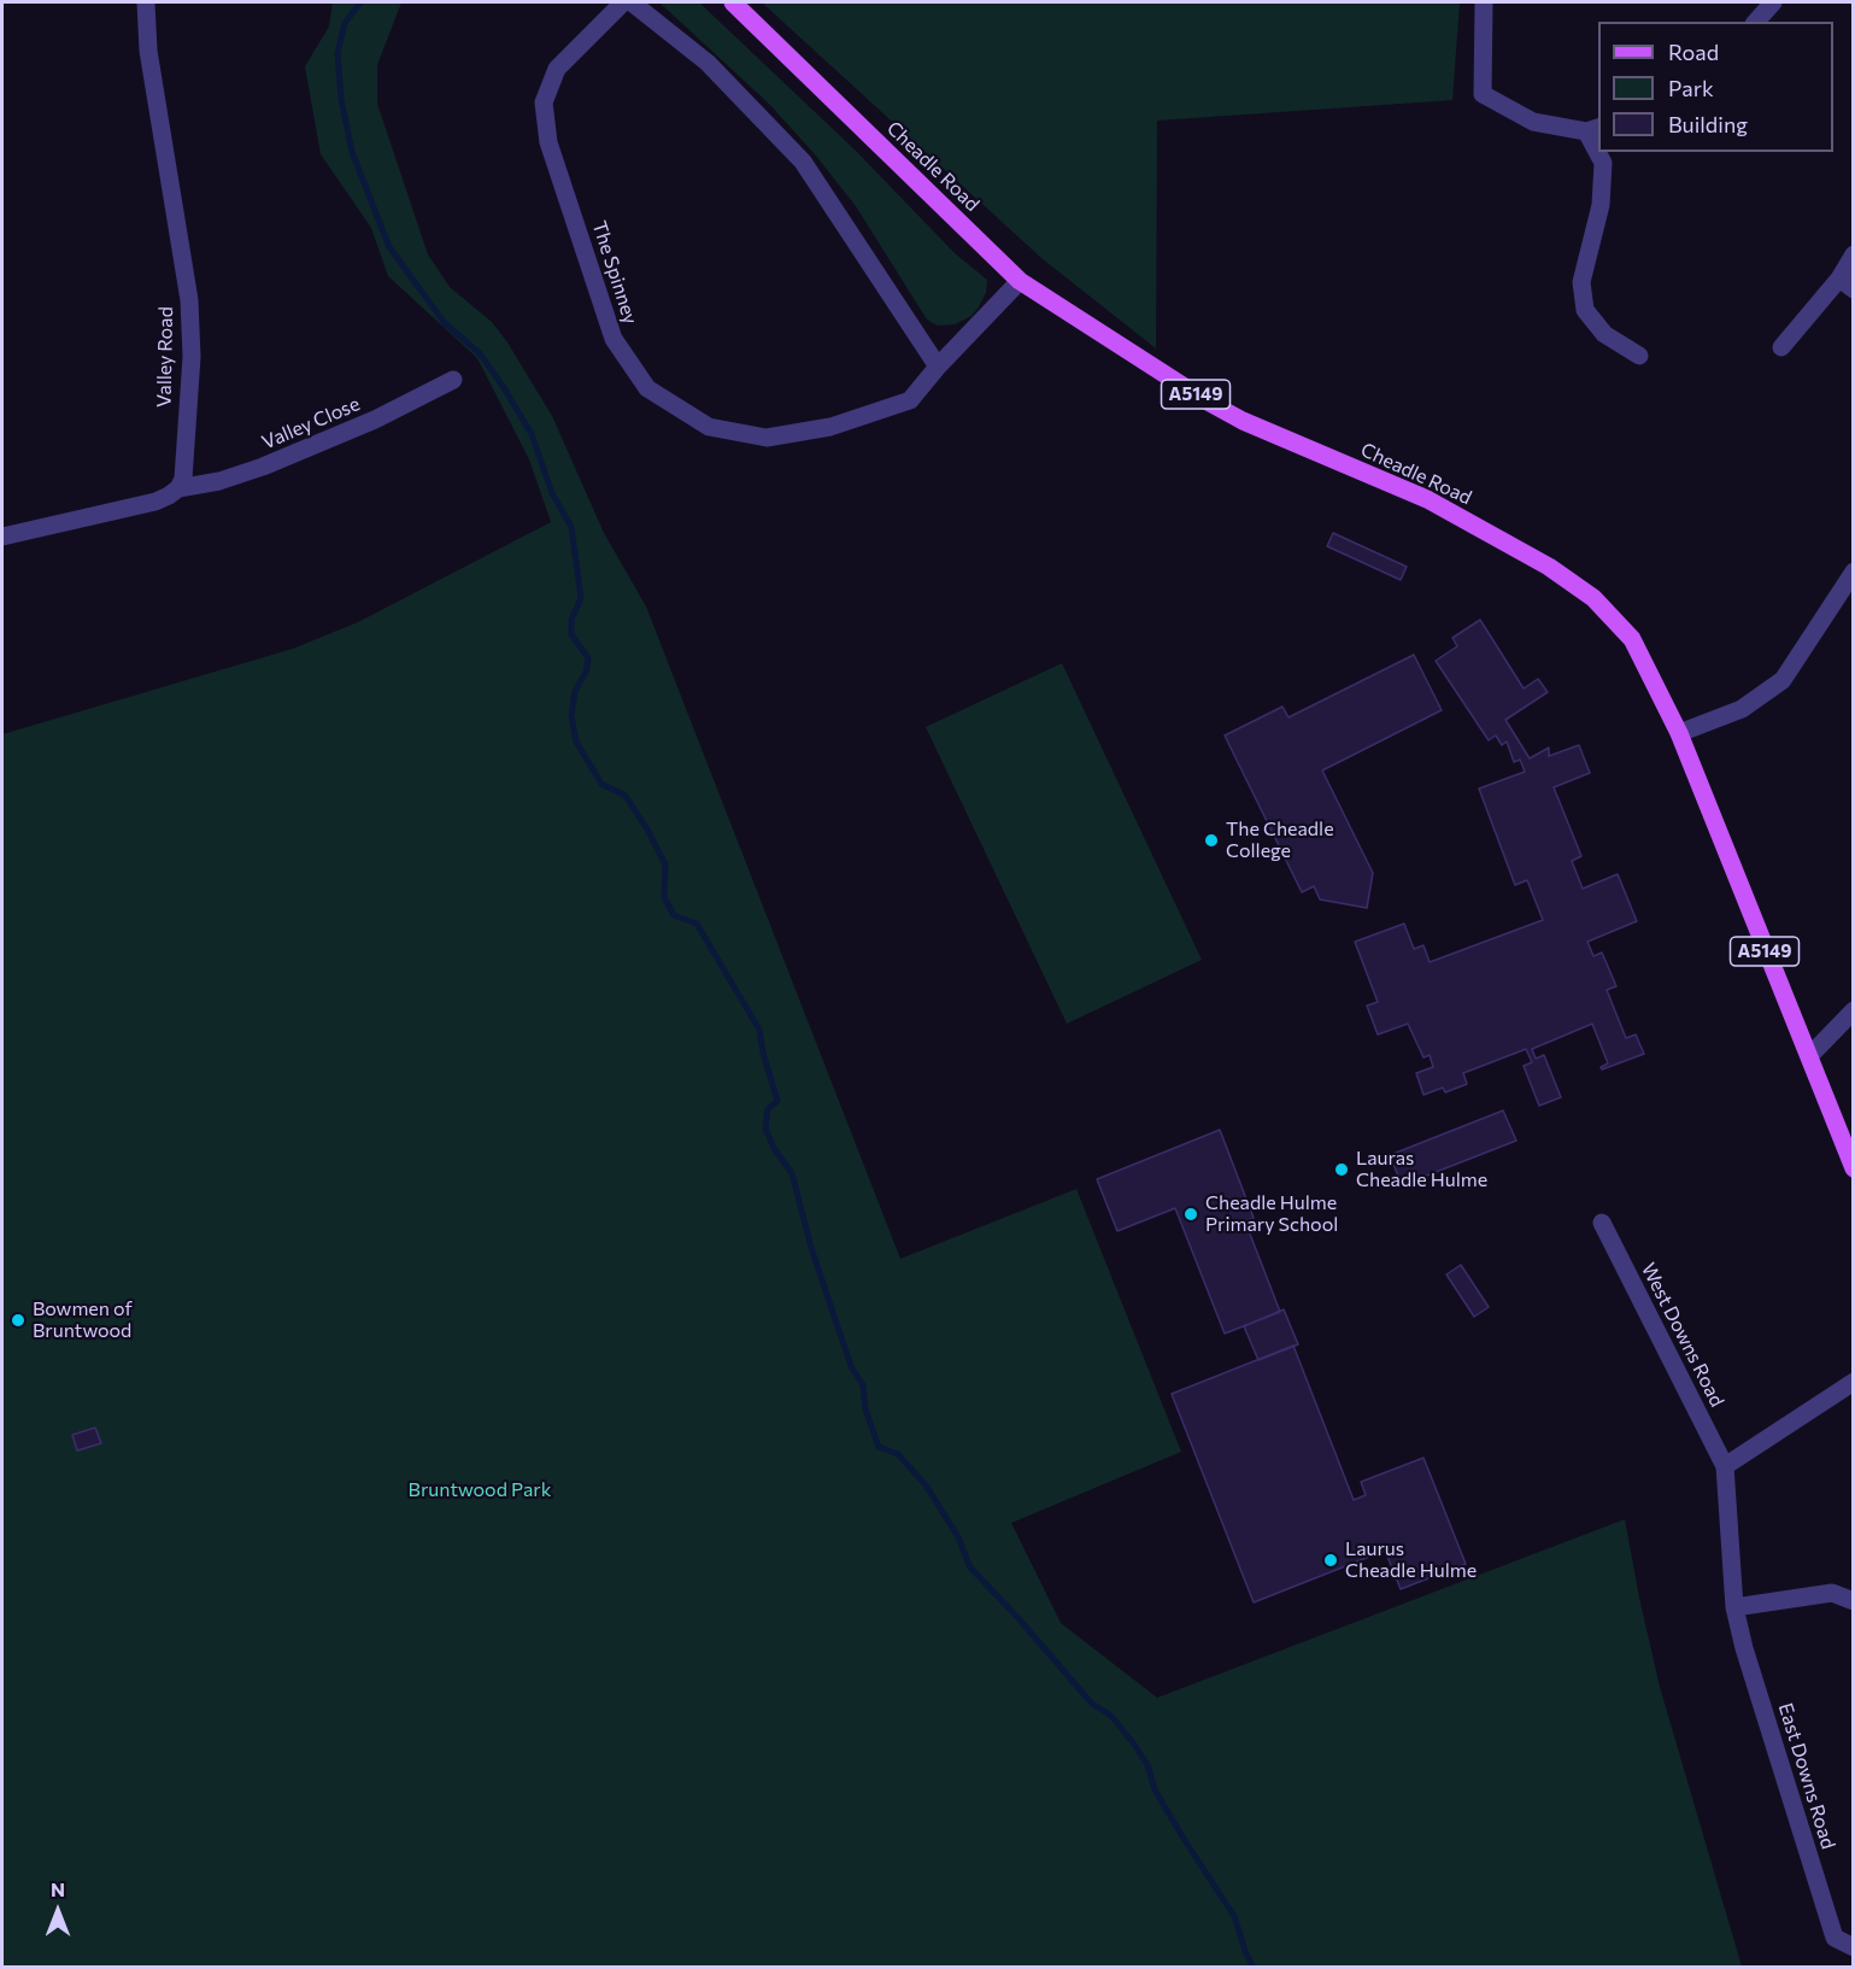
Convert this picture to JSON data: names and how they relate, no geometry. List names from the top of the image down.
{
  "streets": {
    "main road": ["Cheadle Road", "A5149"],
    "street": [
      "The Spinney",
      "Valley Road",
      "Valley Close",
      "West Downs Road",
      "East Downs Road"
    ]
  },
  "crossings": [
    ["Cheadle Road", "The Spinney"],
    ["Valley Road", "Valley Close"],
    ["West Downs Road", "East Downs Road"]
  ],
  "parks": ["Bruntwood Park"],
  "places": [
    "The Cheadle College",
    "Lauras Cheadle Hulme",
    "Cheadle Hulme Primary School",
    "Bowmen of Bruntwood",
    "Laurus Cheadle Hulme"
  ],
  "legend": ["Road", "Park", "Building"],
  "north": "top"
}
